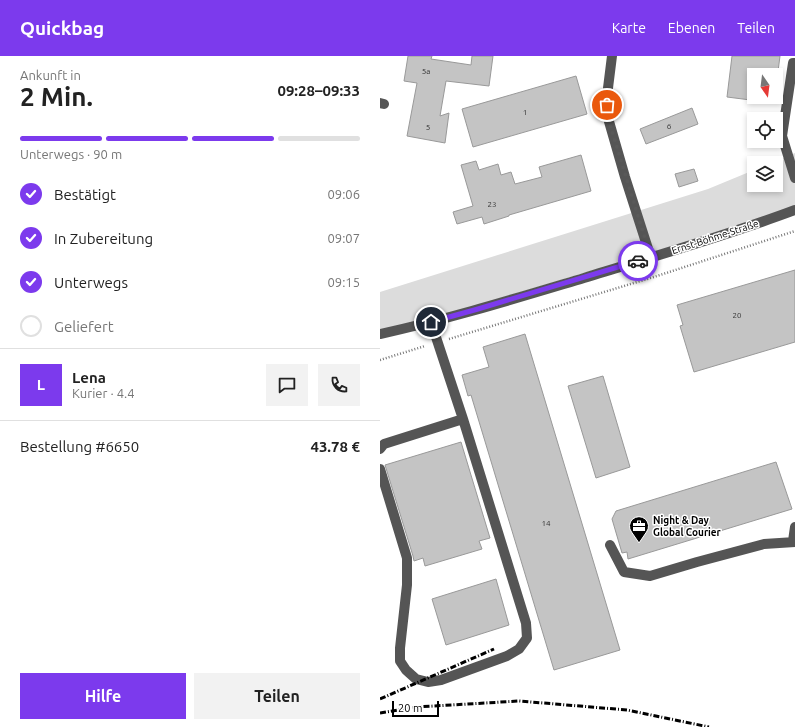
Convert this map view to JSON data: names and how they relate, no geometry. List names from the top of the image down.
{
  "streets": {
    "street": ["Ernst-Böhme-Straße"]
  },
  "places": {
    "office": ["Night & Day Global Courier"]
  },
  "house_numbers": [
    "5a",
    "1",
    "6",
    "5",
    "23",
    "20",
    "14"
  ],
  "scale_bar": "20 m",
  "north": "bottom",
  "page": {
    "header": "Quickbag",
    "nav": ["Karte", "Ebenen", "Teilen"],
    "heading": ["2 Min.", "Ankunft in", "09:28–09:33"],
    "panel": [
      "Lena",
      "Kurier · 4.4",
      "Bestellung #6650",
      "43.78 €"
    ],
    "bar": "Unterwegs · 90 m",
    "list": [
      ["Bestätigt", "09:06"],
      ["In Zubereitung", "09:07"],
      ["Unterwegs", "09:15"],
      "Geliefert"
    ],
    "round": "L",
    "buttons": ["Hilfe", "Teilen"],
    "scale": "20 m"
  }
}
